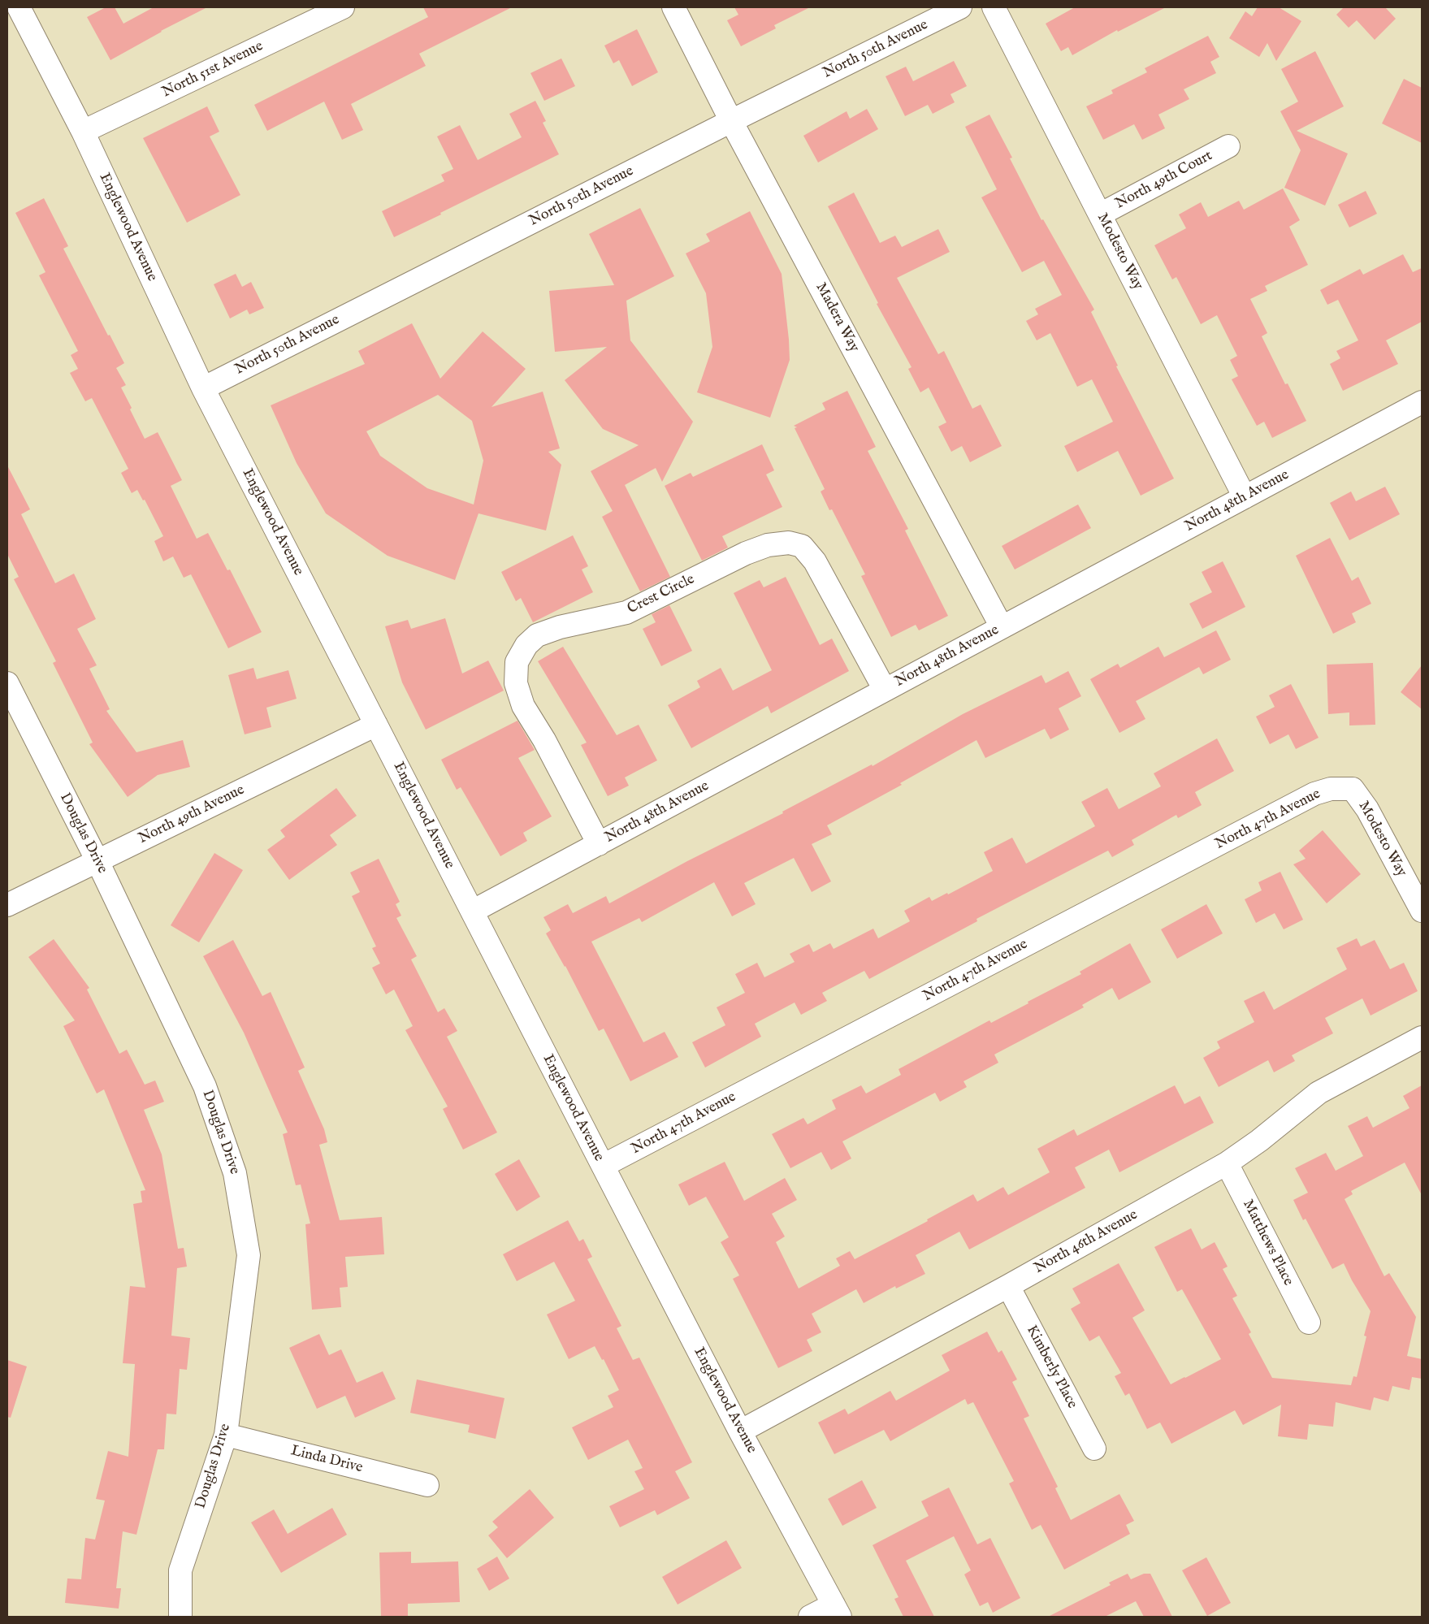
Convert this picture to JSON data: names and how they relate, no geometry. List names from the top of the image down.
{
  "streets": {
    "street": [
      "North 50th Avenue",
      "North 51st Avenue",
      "North 49th Court",
      "Englewood Avenue",
      "Modesto Way",
      "Madera Way",
      "North 48th Avenue",
      "Crest Circle",
      "North 49th Avenue",
      "North 47th Avenue",
      "Douglas Drive",
      "North 46th Avenue",
      "Matthews Place",
      "Kimberly Place",
      "Linda Drive"
    ]
  },
  "crossings": [
    ["North 50th Avenue", "Englewood Avenue"],
    ["North 50th Avenue", "Madera Way"],
    ["North 51st Avenue", "Englewood Avenue"],
    ["North 49th Court", "Modesto Way"],
    ["Englewood Avenue", "North 48th Avenue"],
    ["Englewood Avenue", "North 49th Avenue"],
    ["Englewood Avenue", "North 47th Avenue"],
    ["Englewood Avenue", "North 46th Avenue"],
    ["Modesto Way", "North 48th Avenue"],
    ["Modesto Way", "North 47th Avenue"],
    ["Madera Way", "North 48th Avenue"],
    ["North 48th Avenue", "Crest Circle"],
    ["North 49th Avenue", "Douglas Drive"],
    ["Douglas Drive", "Linda Drive"],
    ["North 46th Avenue", "Matthews Place"],
    ["North 46th Avenue", "Kimberly Place"]
  ]
}
